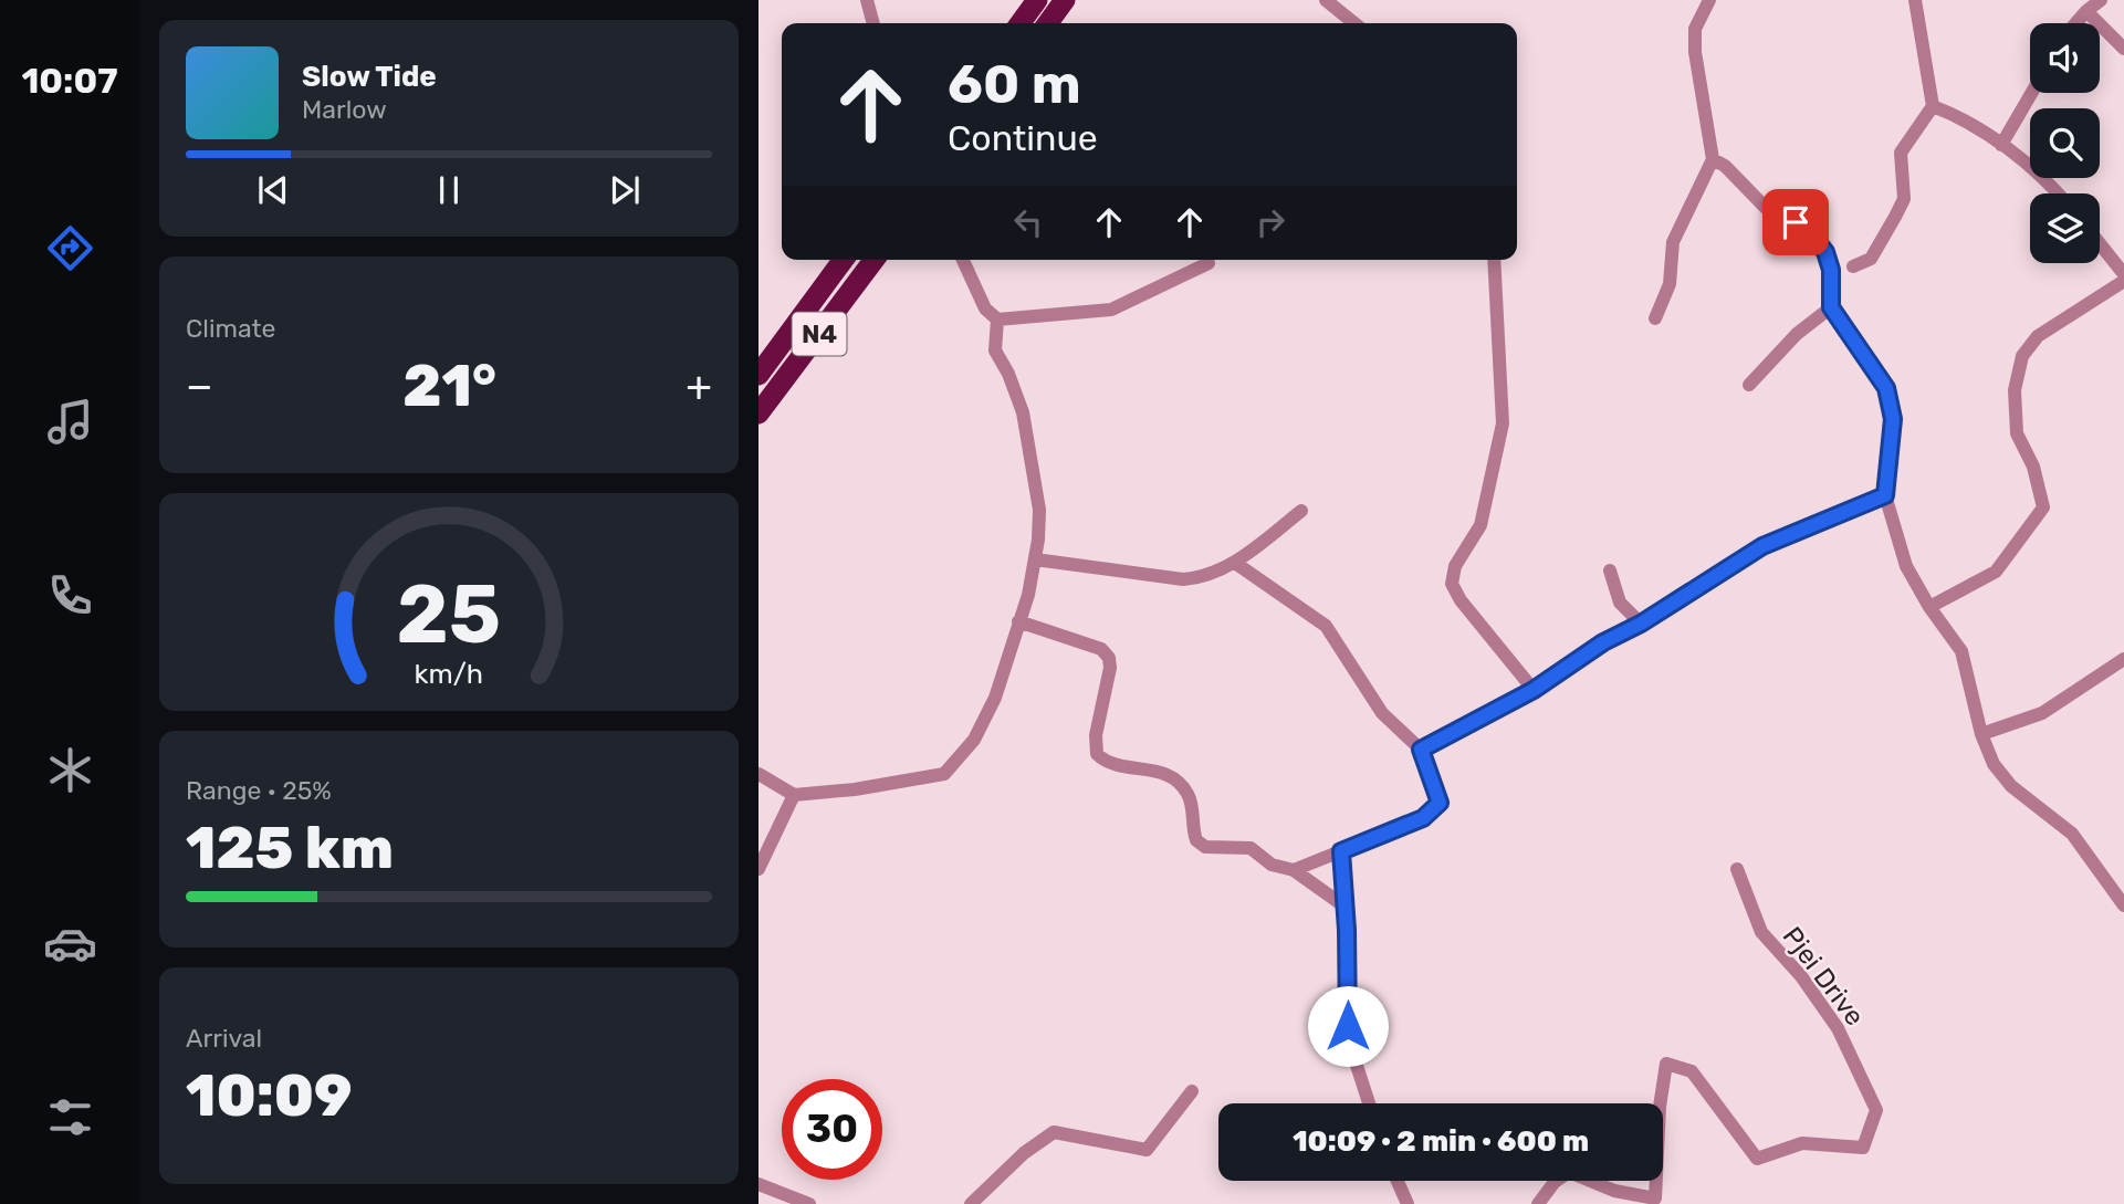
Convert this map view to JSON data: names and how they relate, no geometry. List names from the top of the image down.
{
  "streets": {
    "highway": ["N4"],
    "street": ["Pjei Drive"]
  },
  "page": {
    "tabs": "10:07",
    "turn": ["60 m", "Continue"],
    "song": ["Slow Tide", "Marlow"],
    "tile": [
      "Climate",
      ["Range · 25%", "125 km"],
      ["Arrival", "10:09"]
    ],
    "heat": ["−", "21°", "+"],
    "limit": "30",
    "trip": "10:09 · 2 min · 600 m",
    "gauge": ["25", "km/h"]
  }
}
